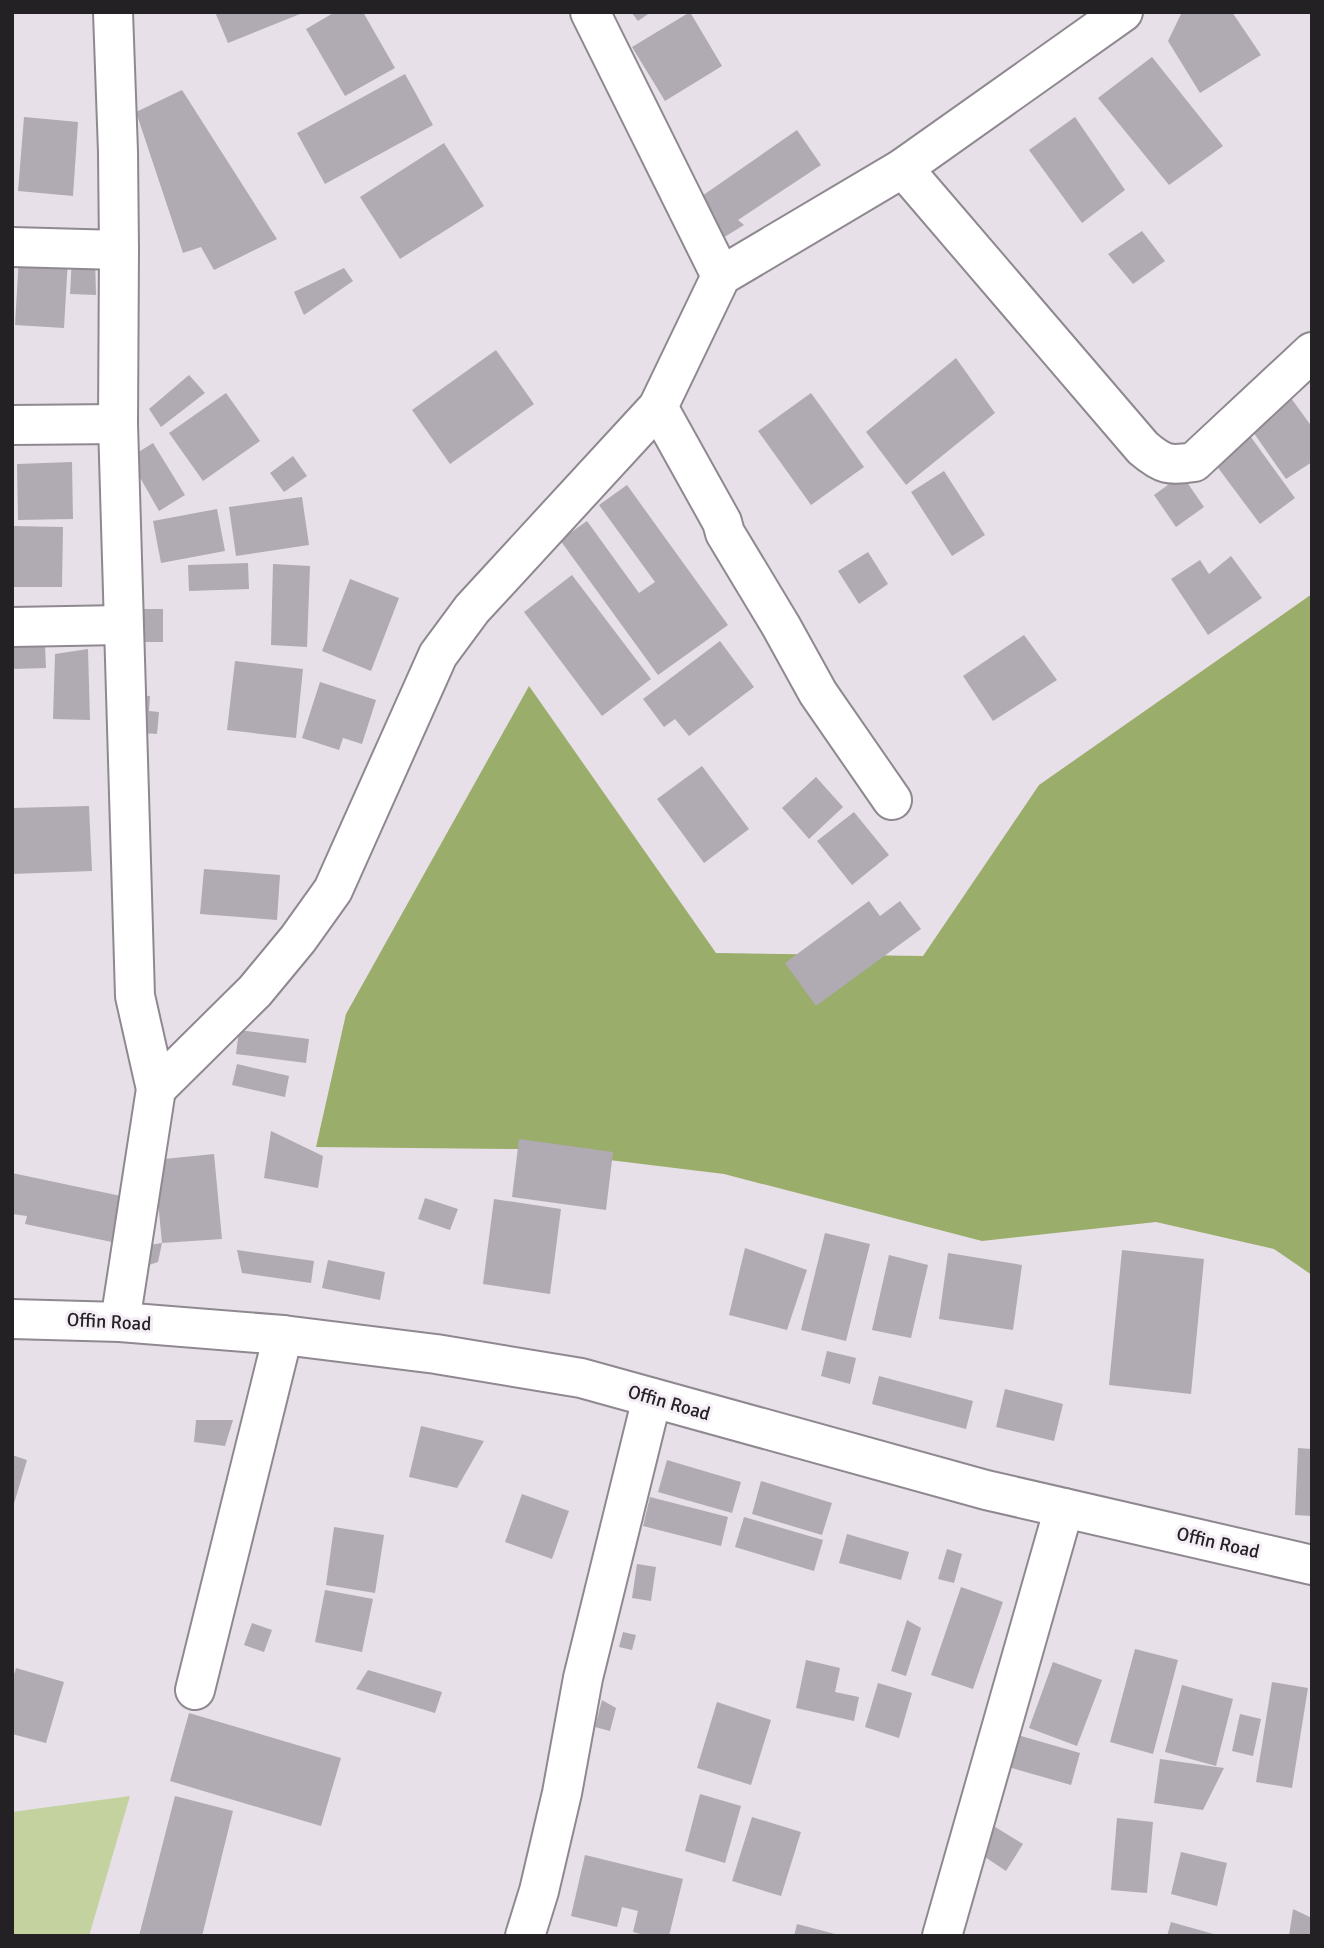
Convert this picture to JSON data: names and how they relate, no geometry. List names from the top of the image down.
{
  "streets": {
    "street": ["Offin Road"]
  }
}
